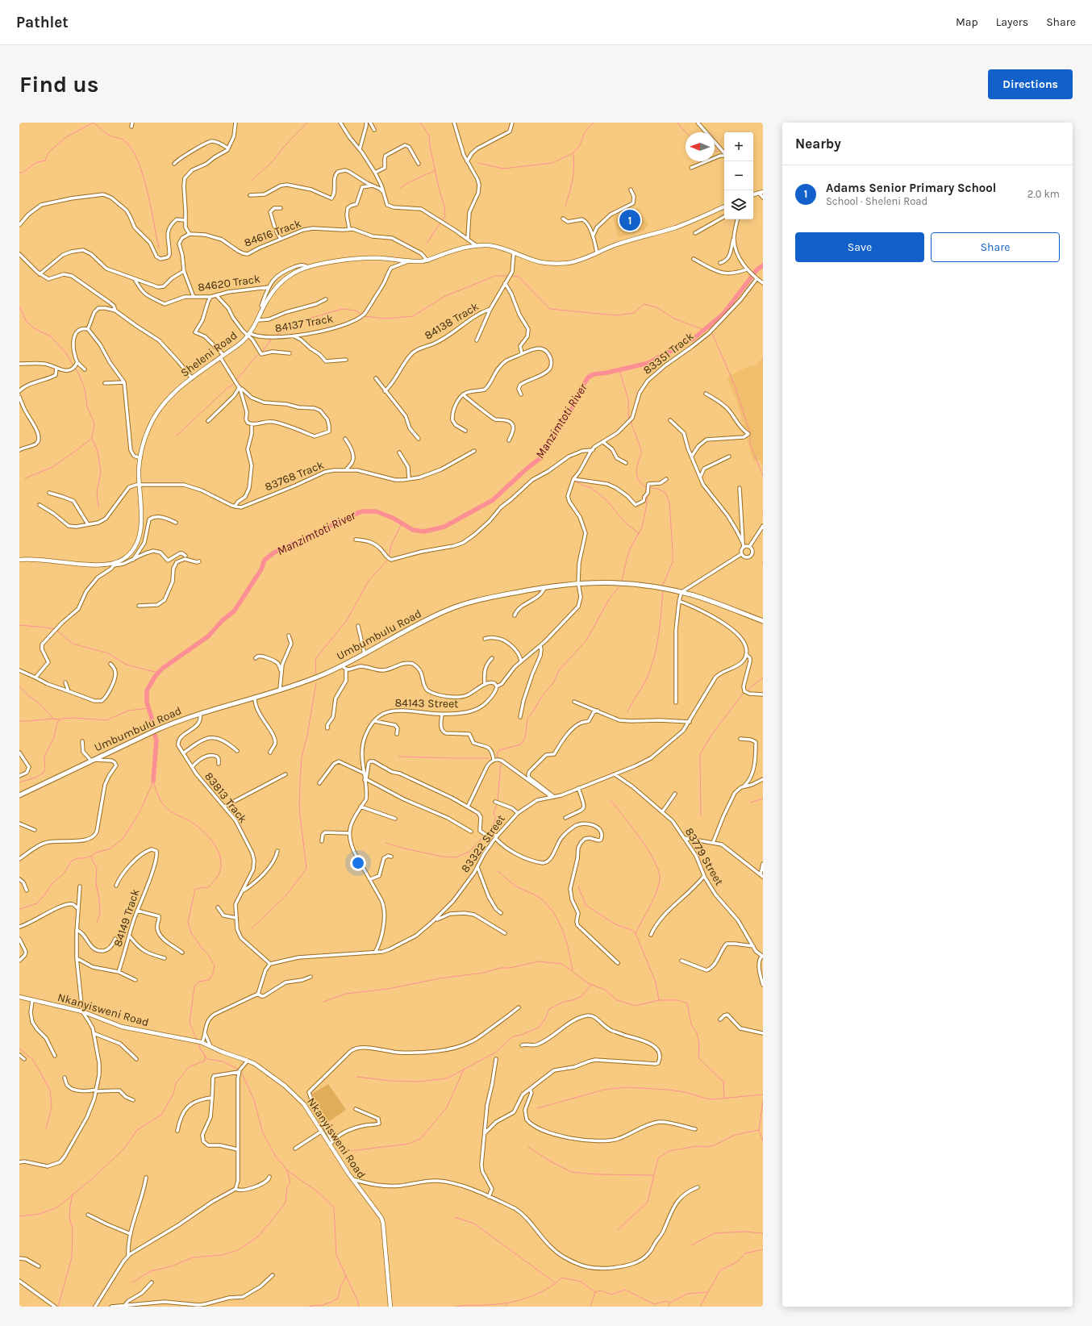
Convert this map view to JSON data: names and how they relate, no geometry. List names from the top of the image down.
{
  "streets": {
    "main road": ["Umbumbulu Road"],
    "street": [
      "84616 Track",
      "84620 Track",
      "84138 Track",
      "84137 Track",
      "83351 Track",
      "Sheleni Road",
      "83768 Track",
      "84143 Street",
      "83813 Track",
      "83322 Street",
      "83779 Street",
      "84149 Track",
      "Nkanyisweni Road"
    ]
  },
  "crossings": [
    ["84616 Track", "84620 Track"],
    ["84616 Track", "Sheleni Road"],
    ["84137 Track", "Sheleni Road"],
    ["83351 Track", "Umbumbulu Road"],
    ["83351 Track", "84143 Street"],
    ["Umbumbulu Road", "83813 Track"],
    ["83813 Track", "83322 Street"],
    ["83322 Street", "83779 Street"]
  ],
  "water": ["Manzimtoti River"],
  "north": "left",
  "page": {
    "header": "Pathlet",
    "nav": ["Map", "Layers", "Share"],
    "buttons": [
      "Directions",
      ["Save", "Share"]
    ],
    "title": "Find us",
    "heading": "Nearby",
    "map_buttons": ["+", "−"],
    "list": [
      {
        "mark": "1",
        "name": "Adams Senior Primary School",
        "note": "School · Sheleni Road",
        "value": "2.0 km"
      }
    ],
    "pins": "1"
  }
}
